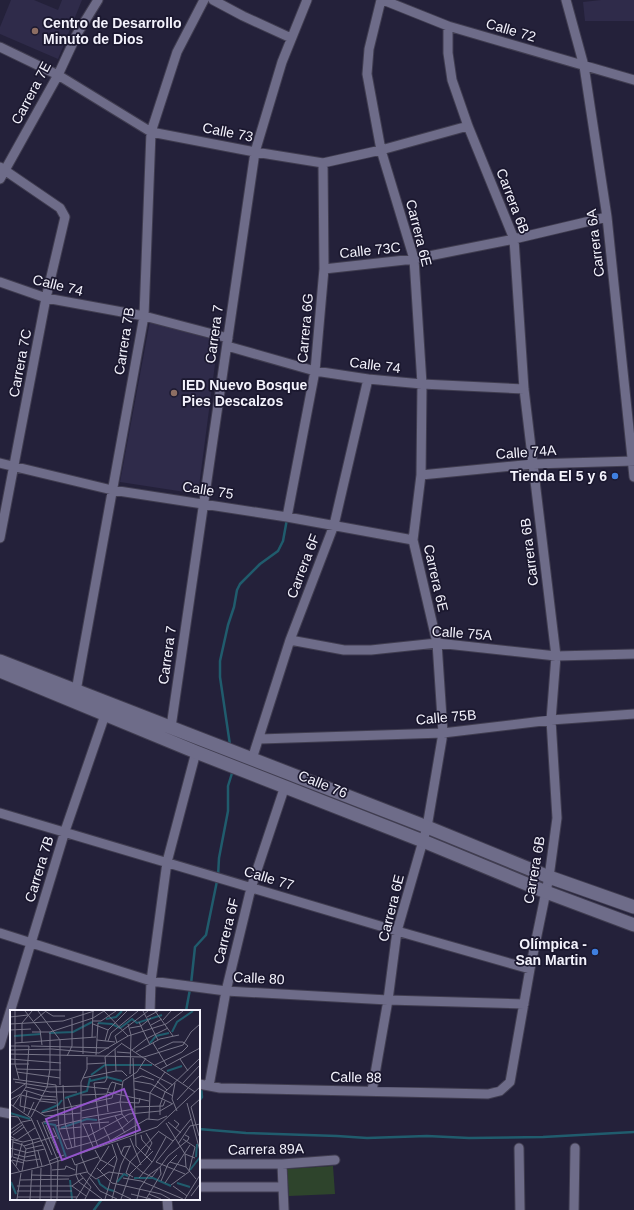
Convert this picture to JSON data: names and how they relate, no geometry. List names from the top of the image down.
{
  "streets": {
    "street": [
      "Calle 72",
      "Carrera 7E",
      "Calle 73",
      "Carrera 6B",
      "Carrera 6E",
      "Carrera 6A",
      "Calle 73C",
      "Calle 74",
      "Carrera 6G",
      "Carrera 7",
      "Carrera 7B",
      "Carrera 7C",
      "Calle 74A",
      "Calle 75",
      "Carrera 6F",
      "Calle 75A",
      "Calle 75B",
      "Calle 76",
      "Calle 77",
      "Calle 80",
      "Calle 88",
      "Carrera 89A"
    ]
  },
  "crossings": [
    ["Calle 72", "Carrera 6B"],
    ["Calle 72", "Carrera 6E"],
    ["Calle 72", "Carrera 6A"],
    ["Carrera 7E", "Calle 73"],
    ["Carrera 7E", "Carrera 7C"],
    ["Calle 73", "Carrera 6B"],
    ["Calle 73", "Carrera 6E"],
    ["Calle 73", "Carrera 6G"],
    ["Calle 73", "Carrera 7"],
    ["Calle 73", "Carrera 7B"],
    ["Carrera 6B", "Calle 73C"],
    ["Carrera 6B", "Calle 74"],
    ["Carrera 6B", "Calle 74A"],
    ["Carrera 6B", "Calle 75A"],
    ["Carrera 6B", "Calle 75B"],
    ["Carrera 6B", "Calle 76"],
    ["Carrera 6B", "Calle 77"],
    ["Carrera 6B", "Calle 80"],
    ["Carrera 6B", "Calle 88"],
    ["Carrera 6E", "Calle 73C"],
    ["Carrera 6E", "Calle 74"],
    ["Carrera 6E", "Calle 74A"],
    ["Carrera 6E", "Calle 75"],
    ["Carrera 6E", "Calle 75A"],
    ["Carrera 6E", "Calle 75B"],
    ["Carrera 6E", "Calle 76"],
    ["Carrera 6E", "Calle 77"],
    ["Carrera 6E", "Calle 80"],
    ["Carrera 6E", "Calle 88"],
    ["Carrera 6A", "Calle 73C"],
    ["Carrera 6A", "Calle 74A"],
    ["Calle 73C", "Carrera 6G"],
    ["Calle 74", "Carrera 6G"],
    ["Calle 74", "Carrera 7"],
    ["Calle 74", "Carrera 7B"],
    ["Calle 74", "Carrera 7C"],
    ["Calle 74", "Carrera 6F"],
    ["Carrera 6G", "Calle 75"],
    ["Carrera 7", "Calle 75"],
    ["Carrera 7", "Calle 76"],
    ["Carrera 7B", "Calle 75"],
    ["Carrera 7B", "Calle 76"],
    ["Carrera 7B", "Calle 77"],
    ["Carrera 7B", "Calle 80"],
    ["Carrera 7C", "Calle 75"],
    ["Calle 75", "Carrera 6F"],
    ["Carrera 6F", "Calle 75A"],
    ["Carrera 6F", "Calle 75B"],
    ["Carrera 6F", "Calle 76"],
    ["Carrera 6F", "Calle 77"],
    ["Carrera 6F", "Calle 80"],
    ["Carrera 6F", "Calle 88"]
  ],
  "places": [
    "Centro de Desarrollo Minuto de Dios",
    "IED Nuevo Bosque Pies Descalzos",
    "Tienda El 5 y 6",
    "Olímpica - San Martin"
  ]
}
